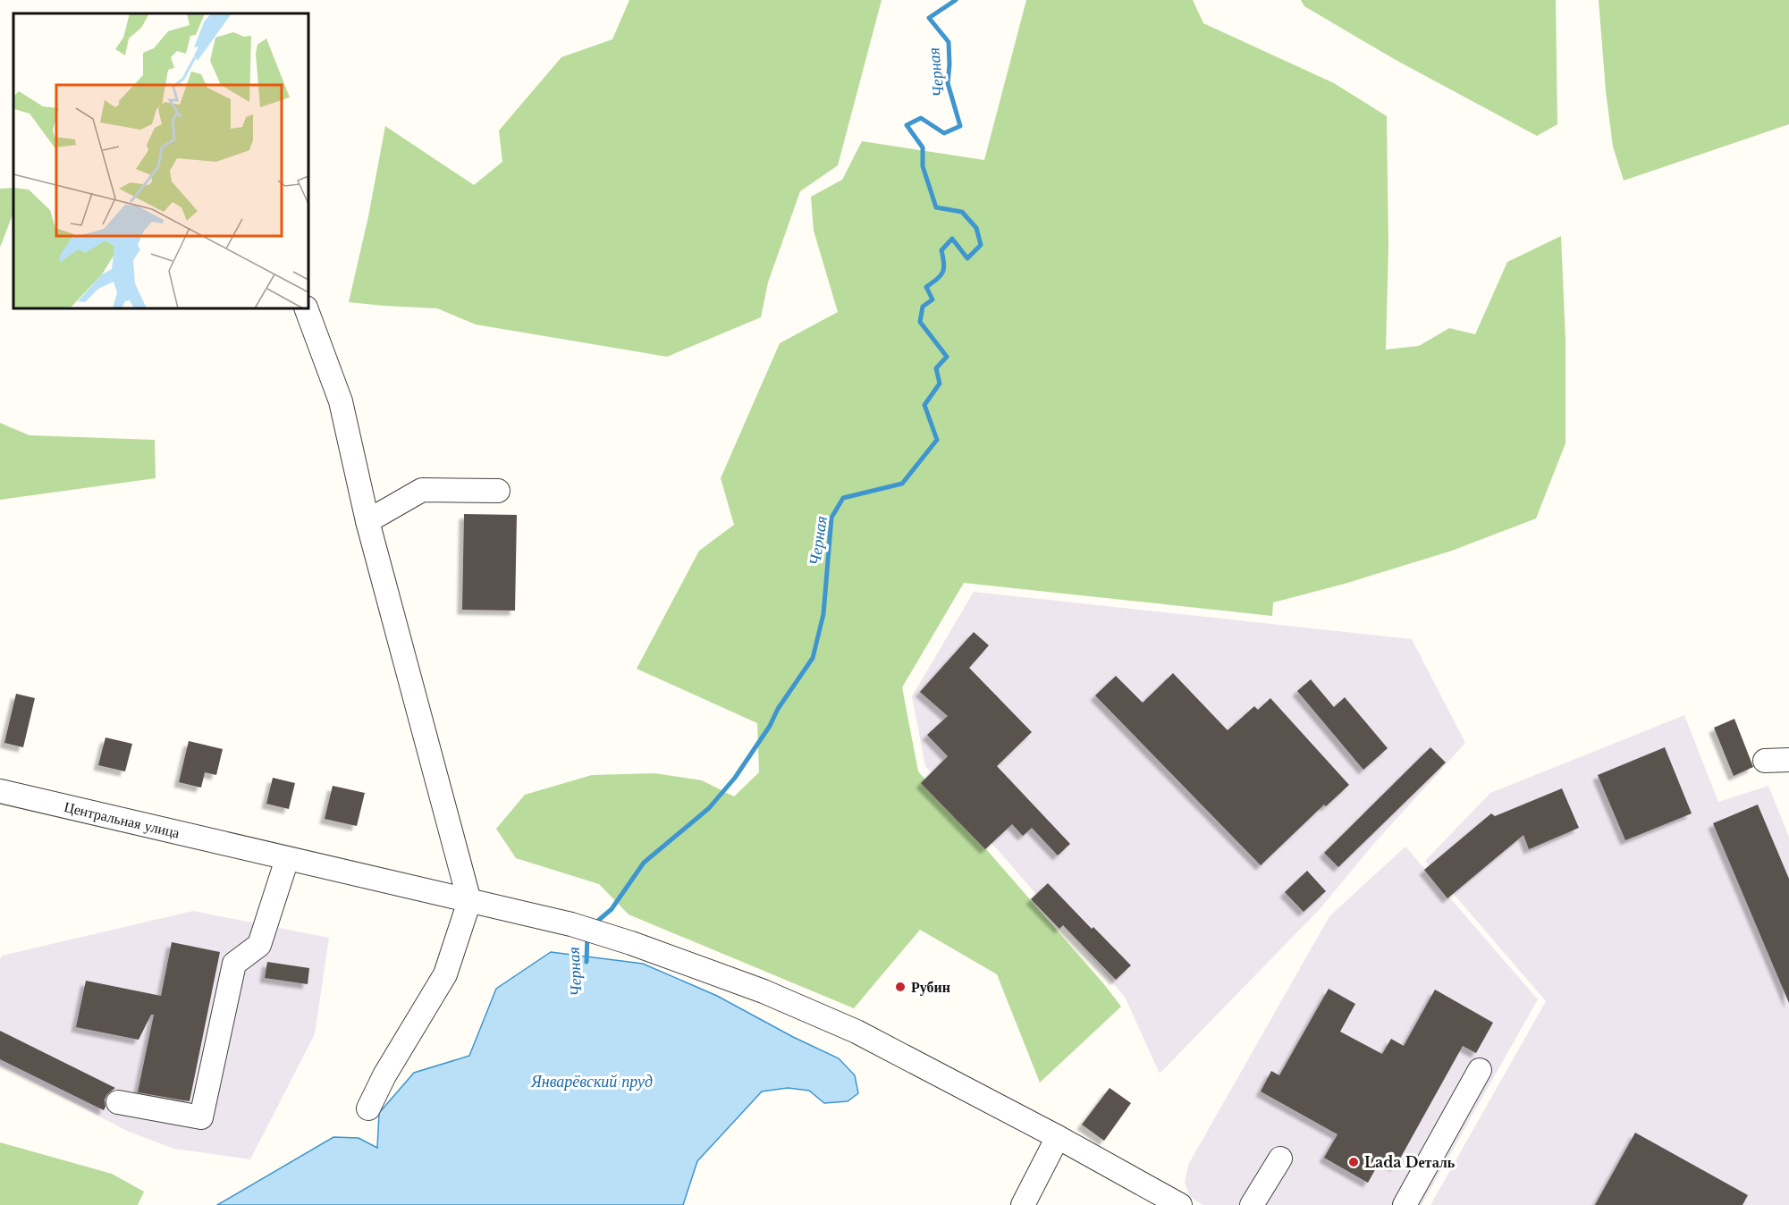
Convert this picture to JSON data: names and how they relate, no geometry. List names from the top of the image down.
{
  "streets": {
    "street": ["Центральная улица"]
  },
  "water": ["Черная", "Январёвский пруд"],
  "places": ["Рубин", "Lada Dеталь"]
}
